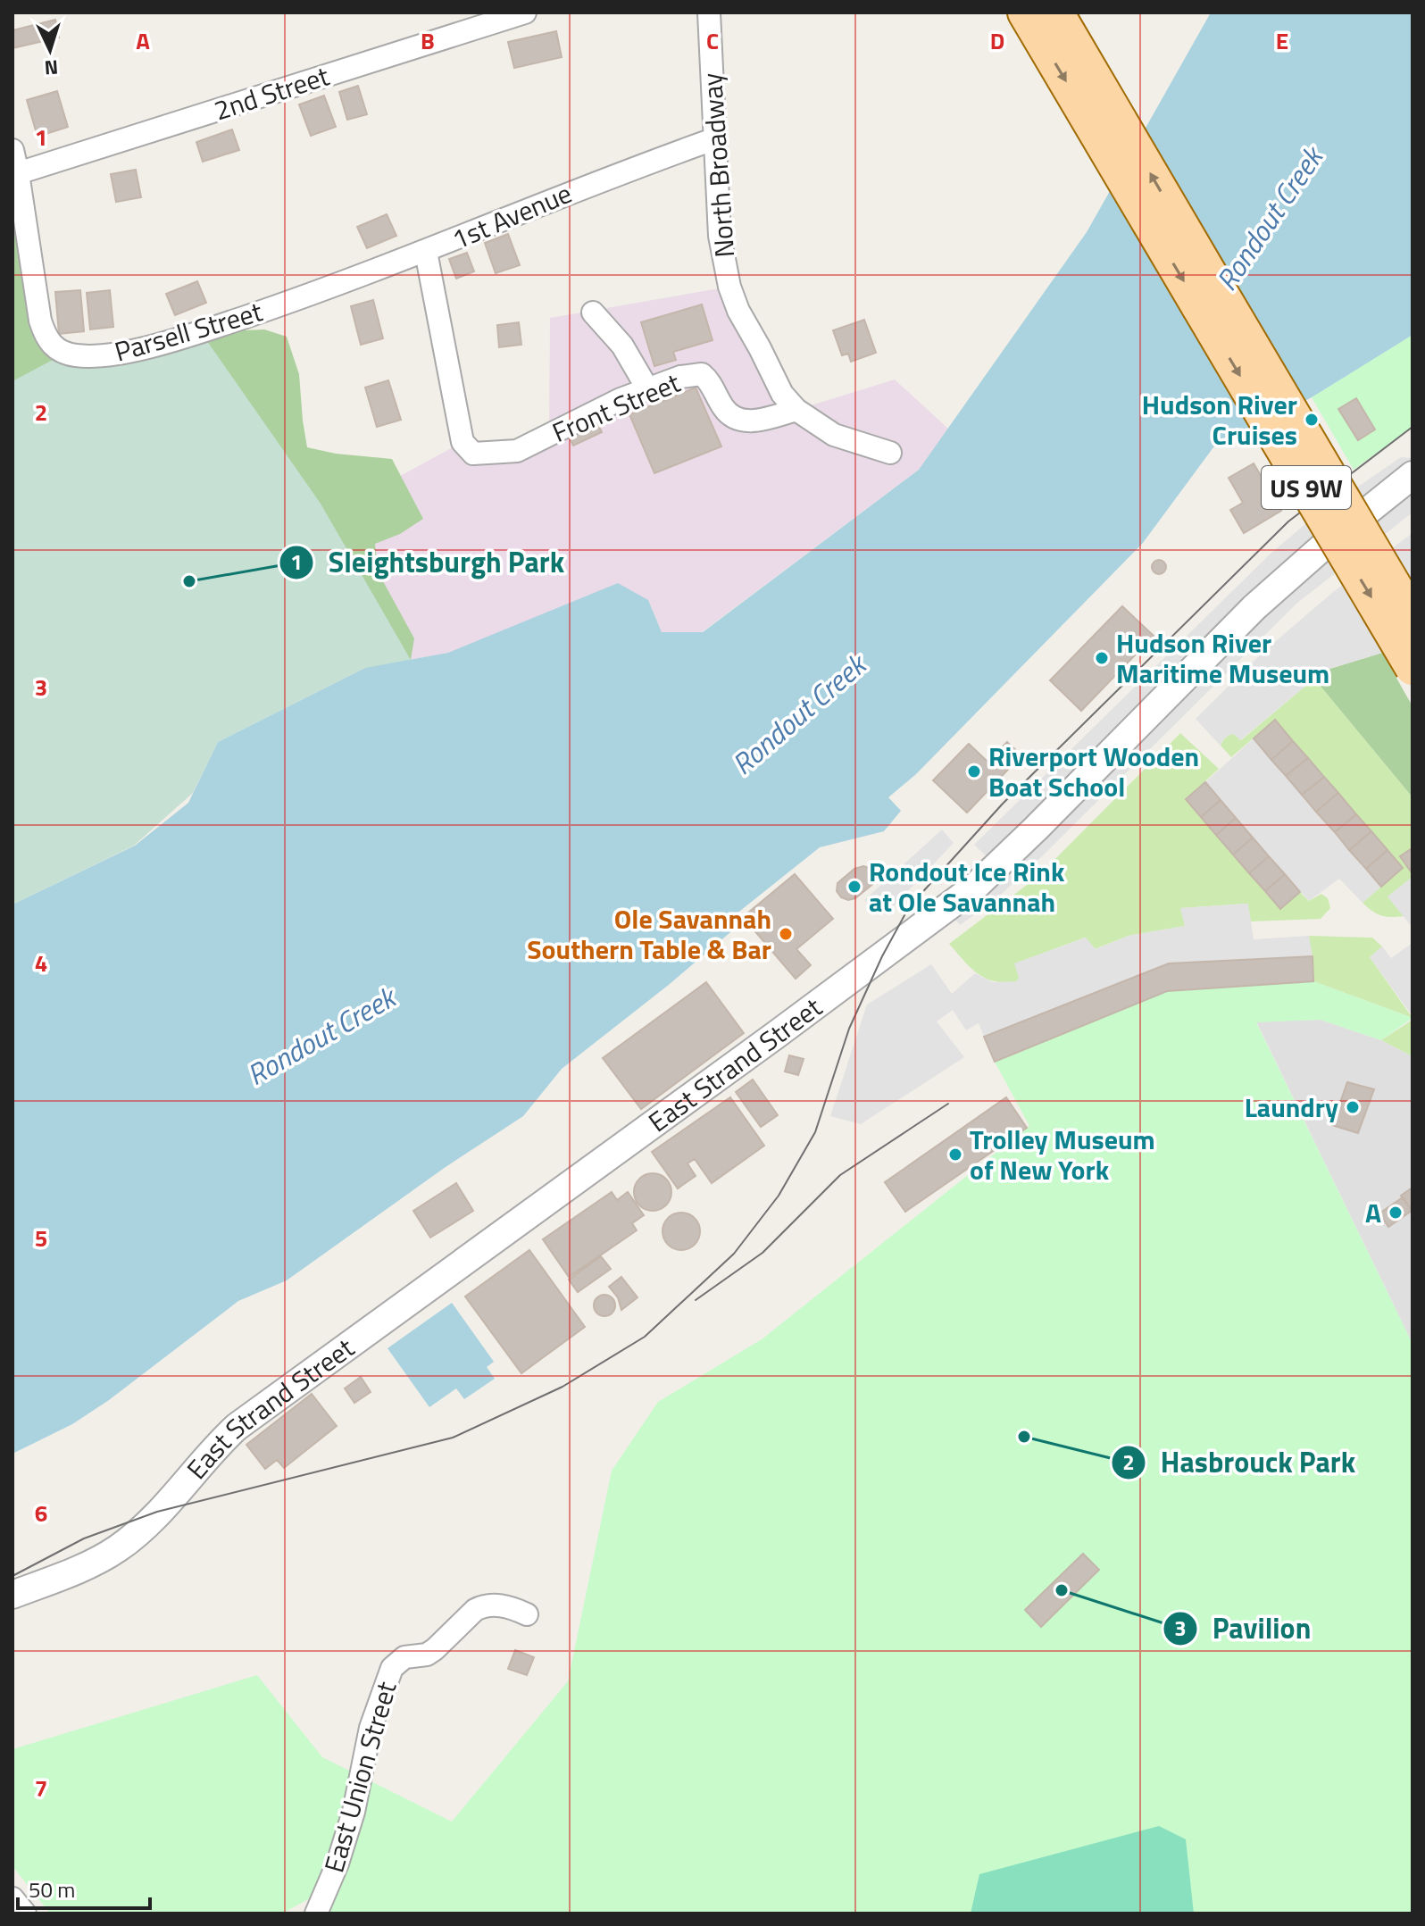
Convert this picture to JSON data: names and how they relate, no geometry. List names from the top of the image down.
{
  "streets": {
    "main road": ["US 9W"],
    "street": [
      "2nd Street",
      "North Broadway",
      "1st Avenue",
      "Parsell Street",
      "Front Street",
      "East Strand Street",
      "East Union Street"
    ]
  },
  "crossings": [
    ["2nd Street", "Parsell Street"],
    ["North Broadway", "1st Avenue"],
    ["North Broadway", "Front Street"],
    ["1st Avenue", "Parsell Street"],
    ["1st Avenue", "Front Street"]
  ],
  "water": ["Rondout Creek"],
  "places": [
    "Hudson River Cruises",
    "Sleightsburgh Park",
    "Hudson River Maritime Museum",
    "Riverport Wooden Boat School",
    "Rondout Ice Rink at Ole Savannah",
    "Ole Savannah Southern Table & Bar",
    "Laundry",
    "Trolley Museum of New York",
    "A",
    "Hasbrouck Park",
    "Pavilion"
  ],
  "scale_bar": "50 m",
  "north": "bottom",
  "grid": {
    "columns": [
      "A",
      "B",
      "C",
      "D",
      "E"
    ],
    "rows": [
      "1",
      "2",
      "3",
      "4",
      "5",
      "6",
      "7"
    ]
  }
}
